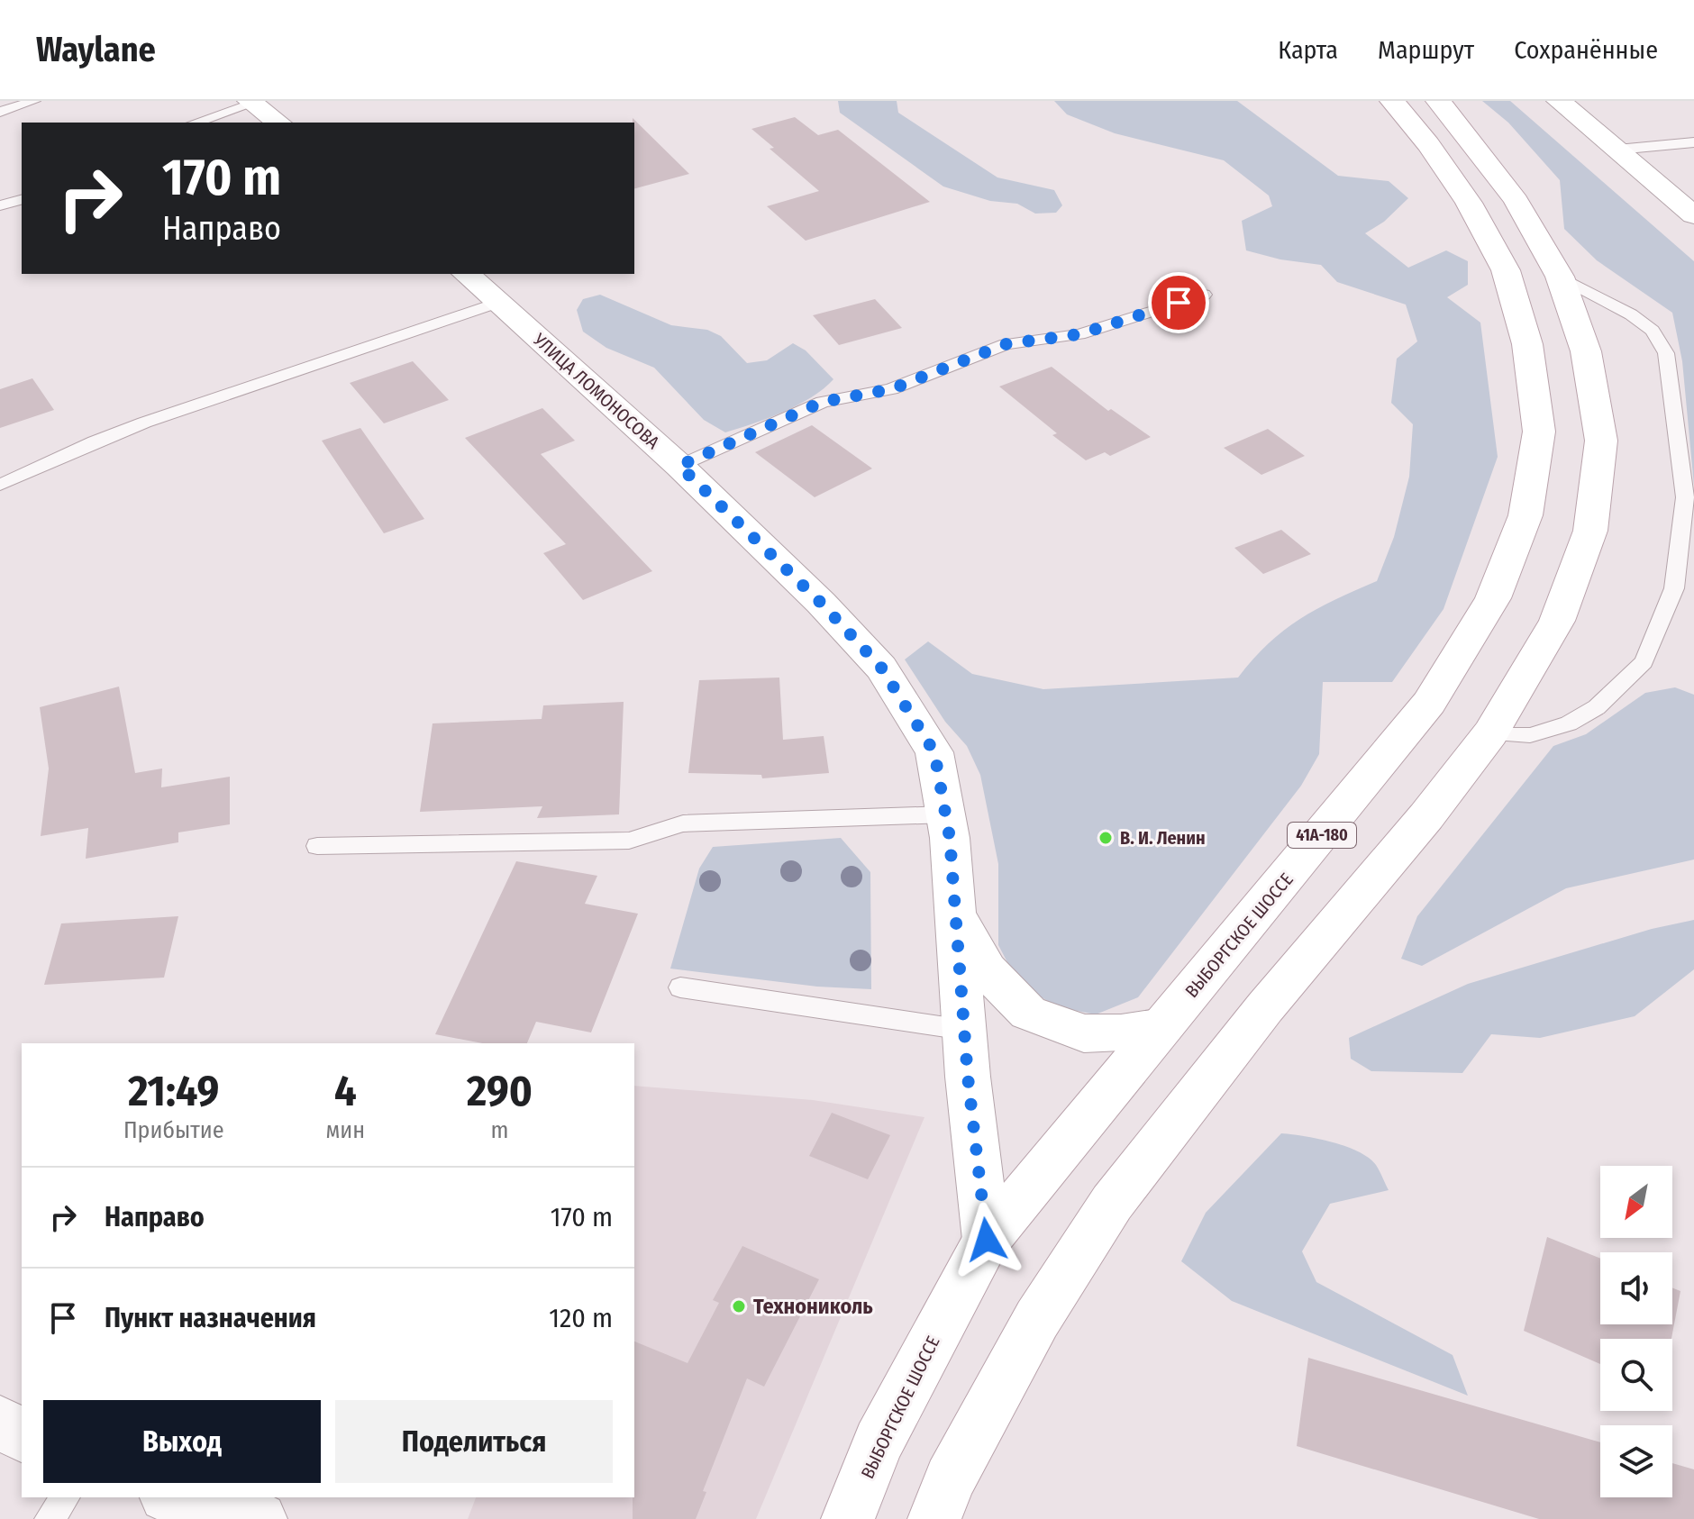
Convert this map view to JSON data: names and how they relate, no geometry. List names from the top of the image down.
{
  "streets": {
    "main road": ["УЛИЦА ЛОМОНОСОВА", "41А-180", "ВЫБОРГСКОЕ ШОССЕ"]
  },
  "crossings": [
    ["УЛИЦА ЛОМОНОСОВА", "ВЫБОРГСКОЕ ШОССЕ"]
  ],
  "places": ["В. И. Ленин", "Технониколь"],
  "north": "bottom left",
  "page": {
    "header": "Waylane",
    "nav": ["Карта", "Маршрут", "Сохранённые"],
    "turn": ["170 m", "Направо"],
    "eta": [
      "21:49",
      "Прибытие",
      "4",
      "мин",
      "290",
      "m"
    ],
    "list": [
      {
        "name": "Направо",
        "value": "170 m"
      },
      {
        "name": "Пункт назначения",
        "value": "120 m"
      }
    ],
    "buttons": ["Выход", "Поделиться"]
  }
}
